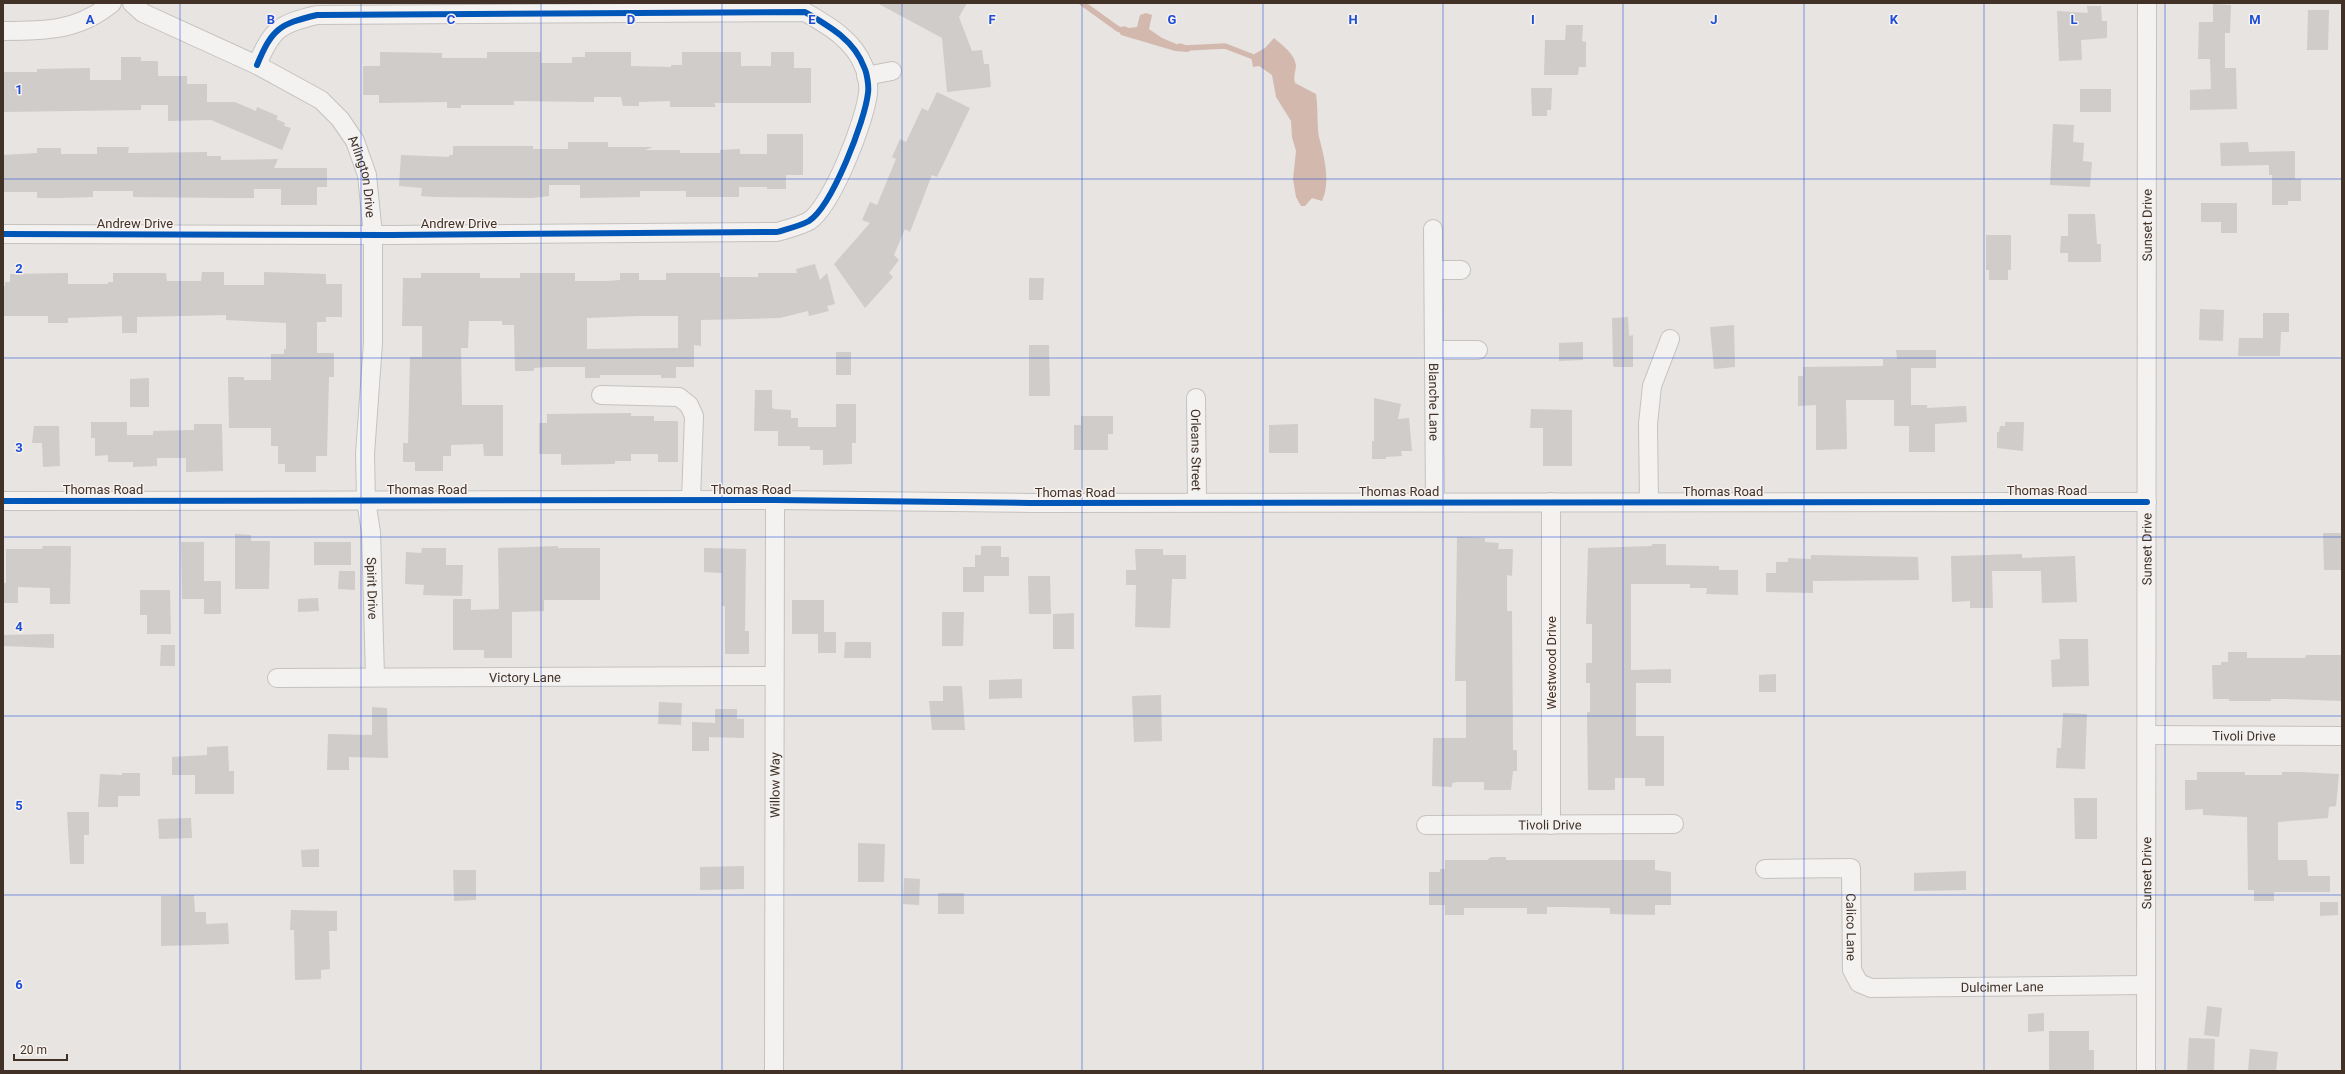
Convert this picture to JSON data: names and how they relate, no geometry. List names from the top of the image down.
{
  "streets": {
    "street": [
      "Arlington Drive",
      "Andrew Drive",
      "Sunset Drive",
      "Blanche Lane",
      "Orleans Street",
      "Thomas Road",
      "Spirit Drive",
      "Westwood Drive",
      "Victory Lane",
      "Tivoli Drive",
      "Willow Way",
      "Calico Lane",
      "Dulcimer Lane"
    ]
  },
  "crossings": [
    ["Arlington Drive", "Andrew Drive"],
    ["Arlington Drive", "Thomas Road"],
    ["Arlington Drive", "Spirit Drive"],
    ["Sunset Drive", "Thomas Road"],
    ["Sunset Drive", "Tivoli Drive"],
    ["Sunset Drive", "Dulcimer Lane"],
    ["Blanche Lane", "Thomas Road"],
    ["Orleans Street", "Thomas Road"],
    ["Thomas Road", "Spirit Drive"],
    ["Thomas Road", "Westwood Drive"],
    ["Thomas Road", "Willow Way"],
    ["Spirit Drive", "Victory Lane"],
    ["Westwood Drive", "Tivoli Drive"],
    ["Victory Lane", "Willow Way"],
    ["Calico Lane", "Dulcimer Lane"]
  ],
  "scale_bar": "20 m",
  "grid": {
    "columns": [
      "A",
      "B",
      "C",
      "D",
      "E",
      "F",
      "G",
      "H",
      "I",
      "J",
      "K",
      "L",
      "M"
    ],
    "rows": [
      "1",
      "2",
      "3",
      "4",
      "5",
      "6"
    ]
  }
}
